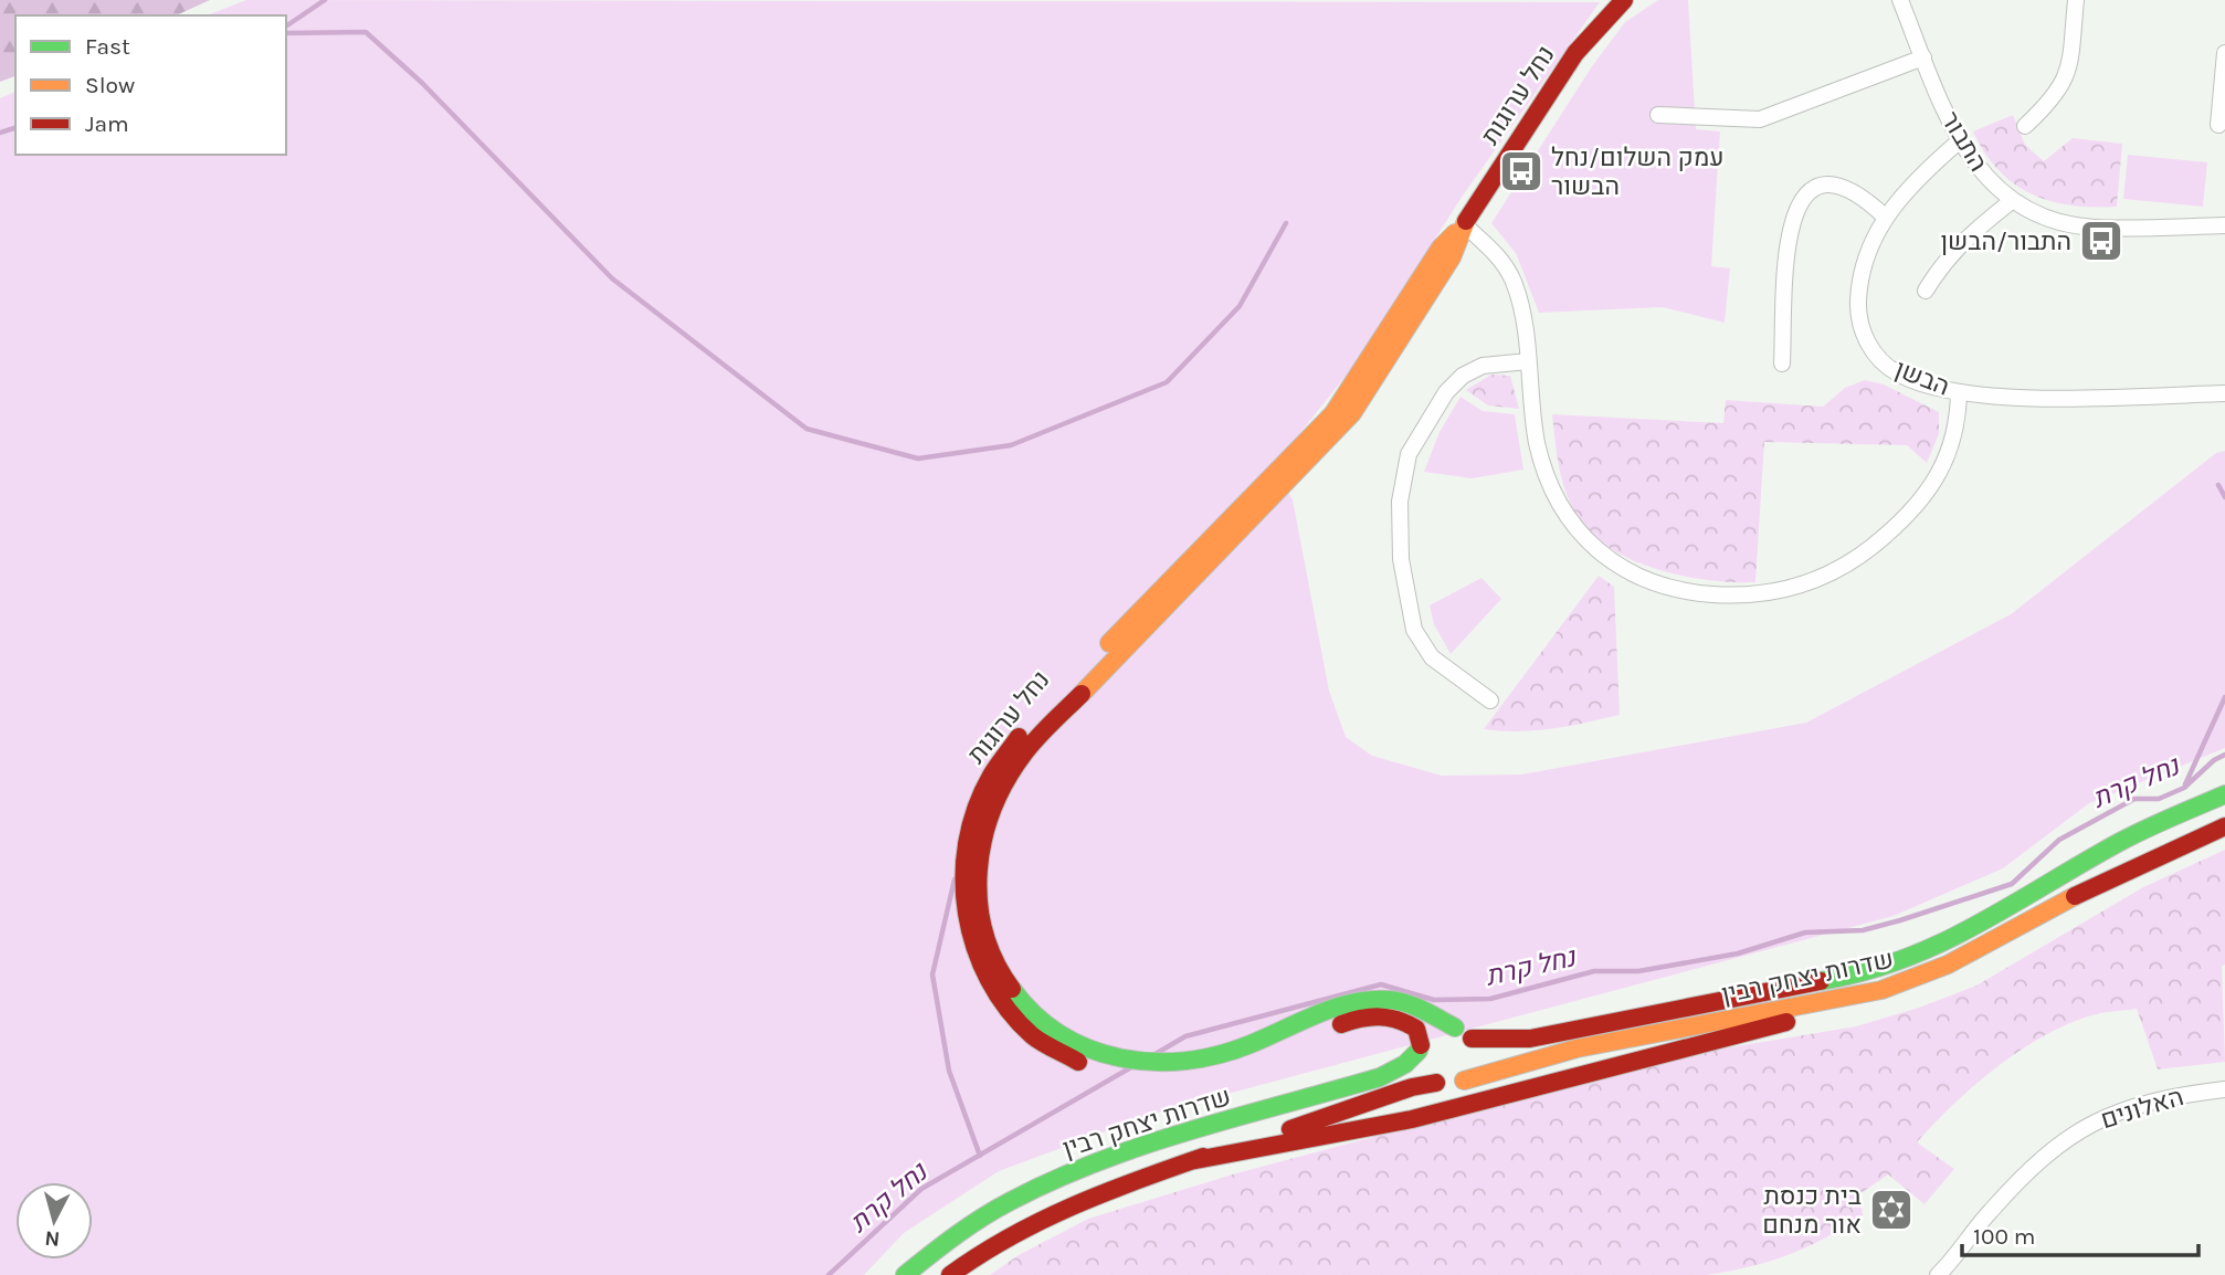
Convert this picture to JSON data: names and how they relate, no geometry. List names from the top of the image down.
{
  "streets": {
    "main road": ["נחל ערוגות", "שדרות יצחק רבין"],
    "street": ["התבור", "הבשן", "האלונים"]
  },
  "crossings": [
    ["נחל ערוגות", "שדרות יצחק רבין"],
    ["התבור", "הבשן"]
  ],
  "water": ["נחל קרת"],
  "places": {
    "bus stop": ["עמק השלום/נחל הבשור", "התבור/הבשן"],
    "synagogue": ["בית כנסת אור מנחם"]
  },
  "legend": ["Fast", "Slow", "Jam"],
  "scale_bar": "100 m",
  "north": "bottom"
}
